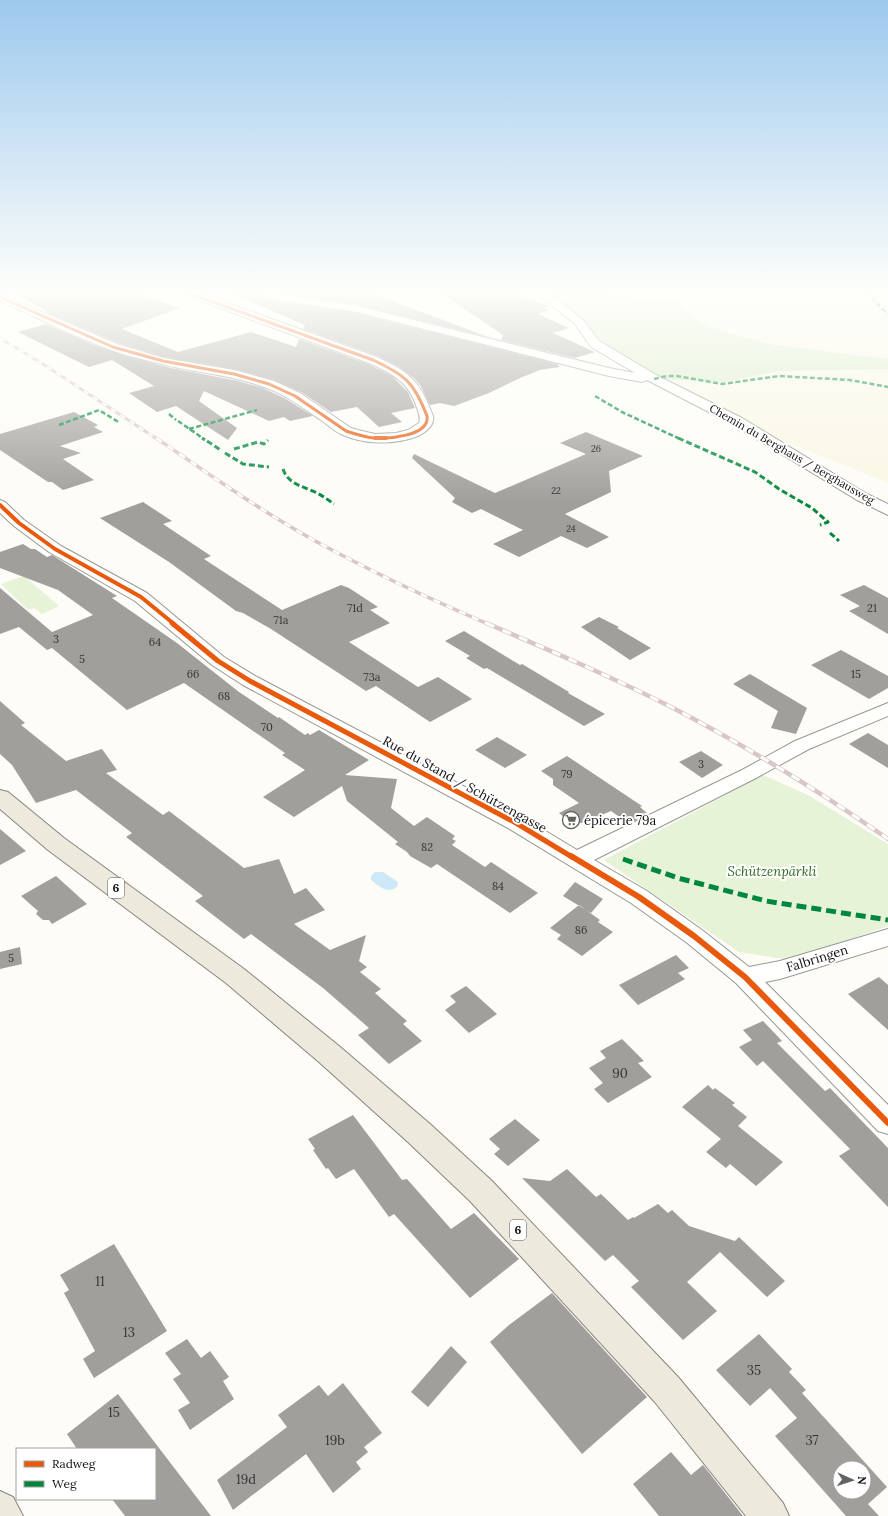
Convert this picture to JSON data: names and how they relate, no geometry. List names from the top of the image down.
{
  "streets": {
    "main road": ["6"],
    "street": ["Chemin du Berghaus / Berghausweg", "Rue du Stand / Schützengasse", "Falbringen"]
  },
  "crossings": [
    ["Rue du Stand / Schützengasse", "Falbringen"]
  ],
  "parks": ["Schützenpärkli"],
  "places": {
    "supermarket": ["épicerie 79a"]
  },
  "house_numbers": [
    "26",
    "22",
    "24",
    "71d",
    "21",
    "71a",
    "3",
    "64",
    "5",
    "66",
    "15",
    "73a",
    "68",
    "70",
    "3",
    "79",
    "82",
    "84",
    "86",
    "5",
    "90",
    "11",
    "13",
    "35",
    "15",
    "19b",
    "37",
    "19d"
  ],
  "legend": ["Radweg", "Weg"],
  "north": "right"
}
